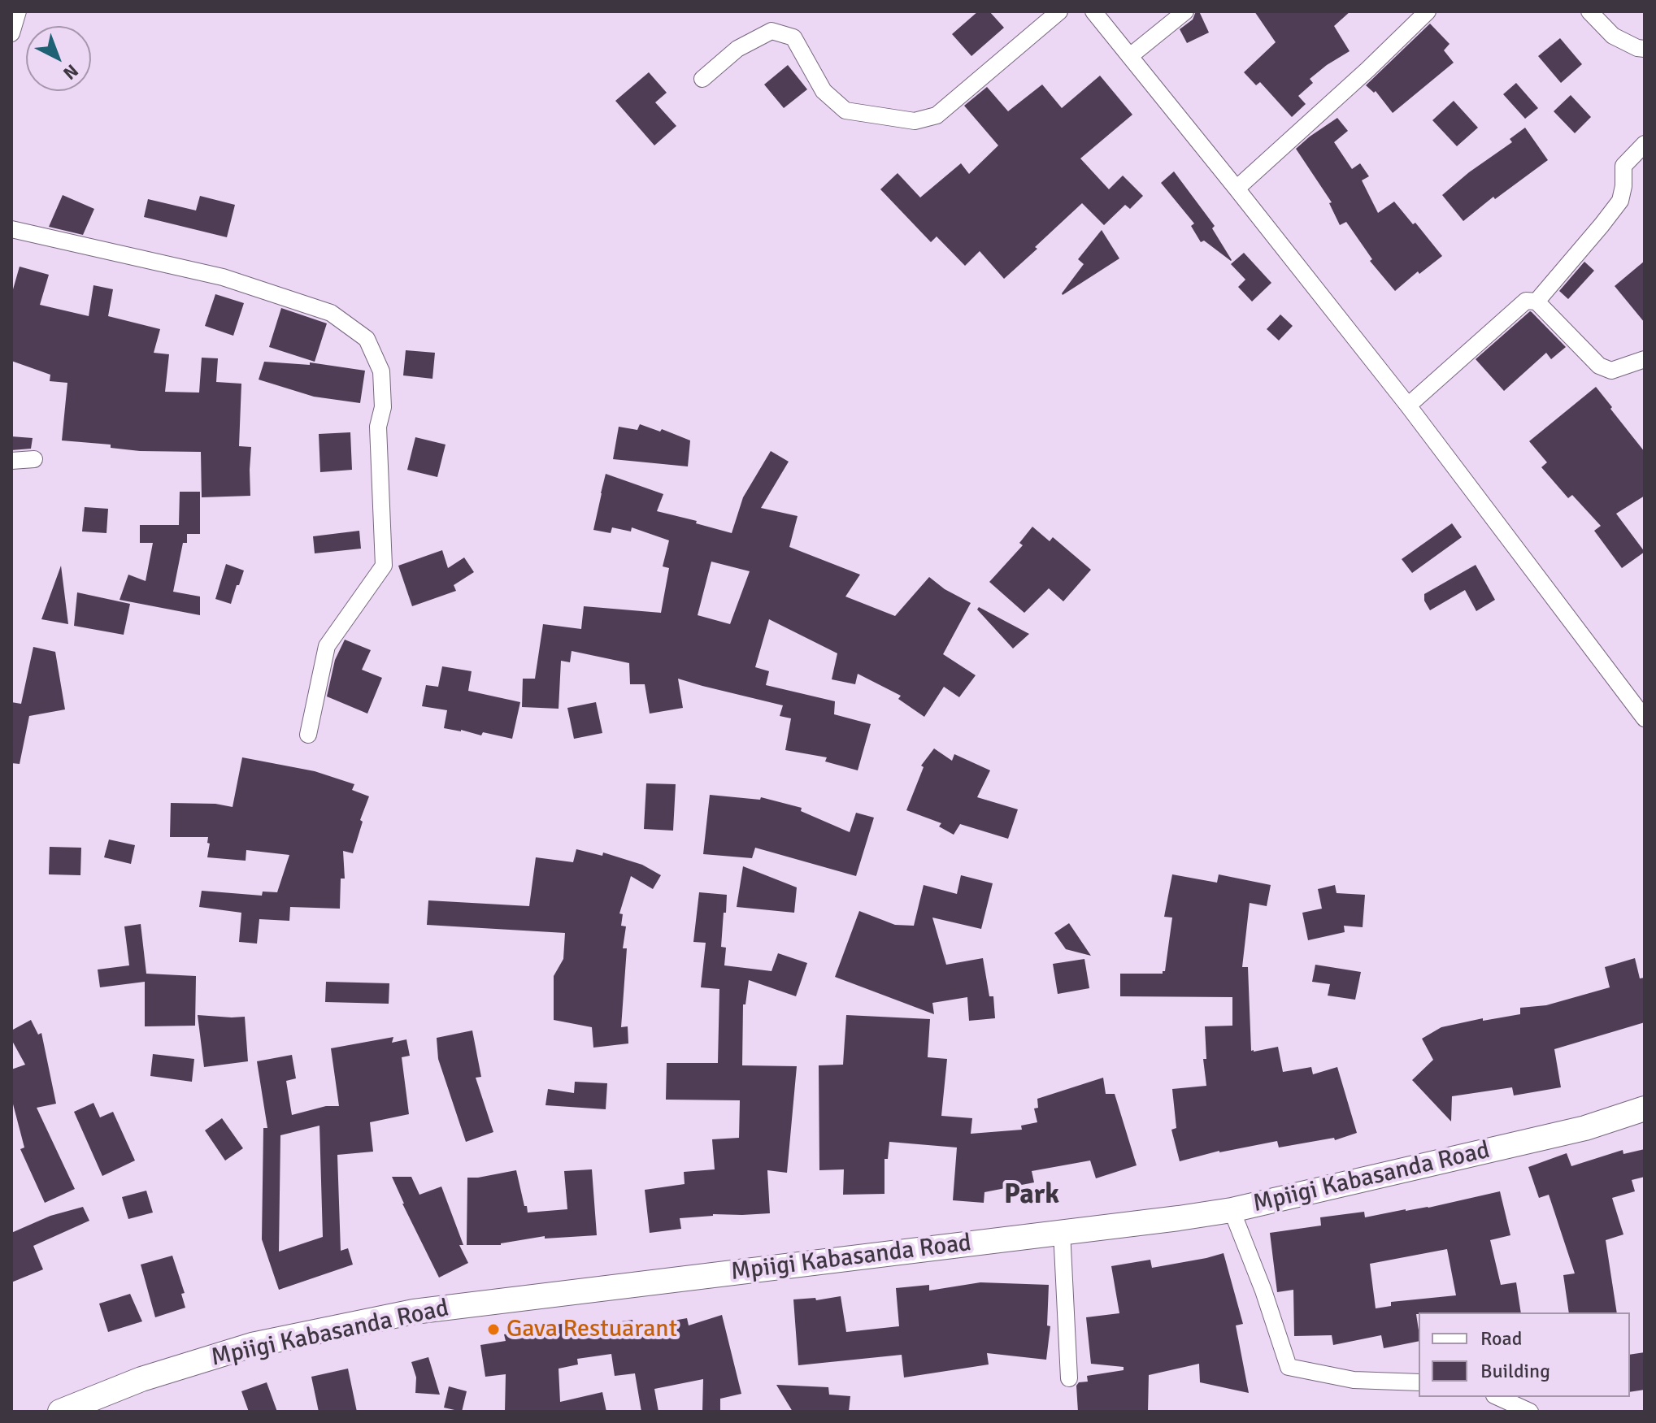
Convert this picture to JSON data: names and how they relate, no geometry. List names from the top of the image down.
{
  "streets": {
    "main road": ["Mpiigi Kabasanda Road"]
  },
  "districts": ["Park"],
  "places": ["Gava Restuarant"],
  "legend": ["Road", "Building"],
  "north": "bottom right"
}
